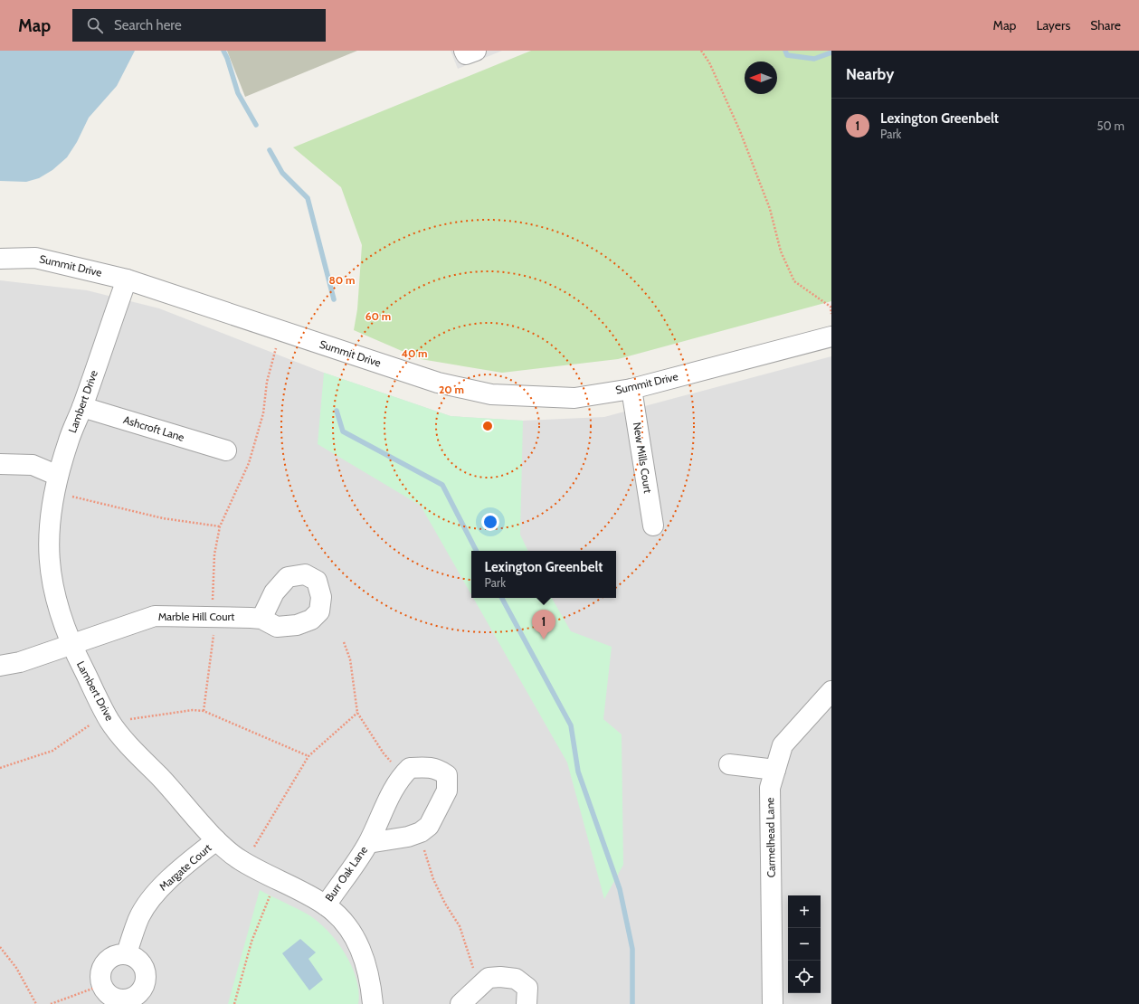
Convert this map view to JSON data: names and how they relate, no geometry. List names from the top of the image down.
{
  "streets": {
    "street": [
      "Summit Drive",
      "Lambert Drive",
      "Ashcroft Lane",
      "New Mills Court",
      "Marble Hill Court",
      "Carmelhead Lane",
      "Margate Court",
      "Burr Oak Lane"
    ]
  },
  "crossings": [
    ["Summit Drive", "Lambert Drive"],
    ["Summit Drive", "New Mills Court"],
    ["Lambert Drive", "Ashcroft Lane"],
    ["Lambert Drive", "Marble Hill Court"],
    ["Lambert Drive", "Margate Court"],
    ["Lambert Drive", "Burr Oak Lane"]
  ],
  "north": "left",
  "page": {
    "header": "Map",
    "search": "Search here",
    "nav": ["Map", "Layers", "Share"],
    "heading": "Nearby",
    "list": [
      {
        "mark": "1",
        "name": "Lexington Greenbelt",
        "note": "Park",
        "value": "50 m"
      }
    ],
    "popup": ["Lexington Greenbelt", "Park"],
    "pins": "1",
    "map_buttons": ["+", "−"]
  },
  "rings": [
    "80 m",
    "60 m",
    "40 m",
    "20 m"
  ]
}
